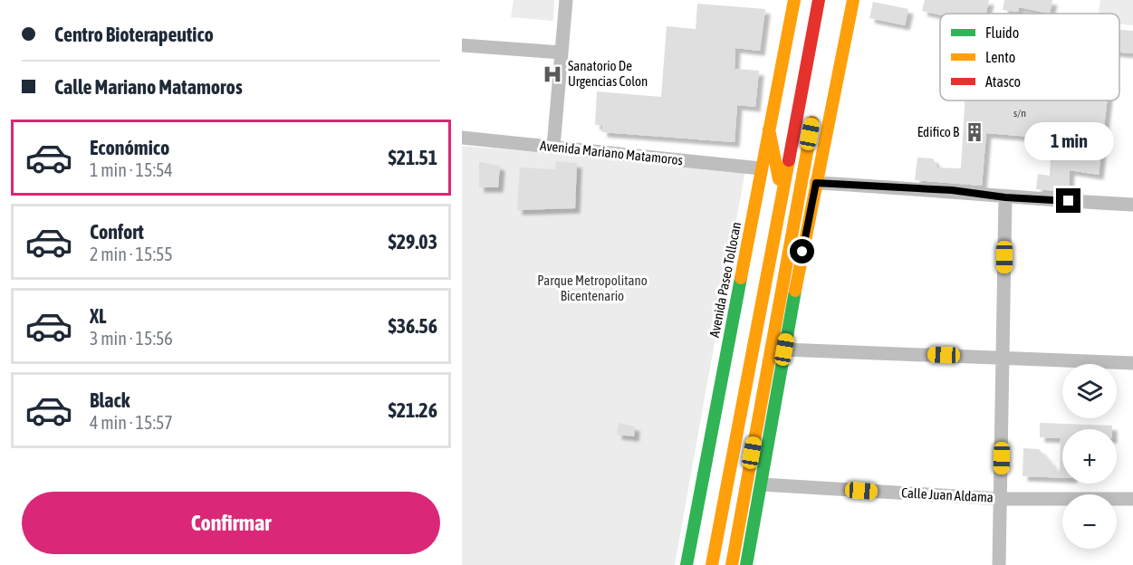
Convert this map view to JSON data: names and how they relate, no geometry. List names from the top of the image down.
{
  "streets": {
    "main road": ["Avenida Paseo Tollocan"],
    "street": ["Avenida Mariano Matamoros", "Calle Juan Aldama"]
  },
  "crossings": [
    ["Avenida Mariano Matamoros", "Avenida Paseo Tollocan"]
  ],
  "parks": ["Parque Metropolitano Bicentenario"],
  "places": {
    "hospital": ["Sanatorio De Urgencias Colon"],
    "building": ["Edifico B"]
  },
  "house_numbers": ["s/n"],
  "legend": ["Fluido", "Lento", "Atasco"],
  "page": {
    "banner": ["Centro Bioterapeutico", "Calle Mariano Matamoros"],
    "list": [
      {
        "name": "Económico",
        "note": "1 min · 15:54",
        "value": "$21.51"
      },
      {
        "name": "Confort",
        "note": "2 min · 15:55",
        "value": "$29.03"
      },
      {
        "name": "XL",
        "note": "3 min · 15:56",
        "value": "$36.56"
      },
      {
        "name": "Black",
        "note": "4 min · 15:57",
        "value": "$21.26"
      }
    ],
    "bubble": "1 min",
    "map_buttons": ["+", "−"],
    "buttons": "Confirmar"
  }
}
